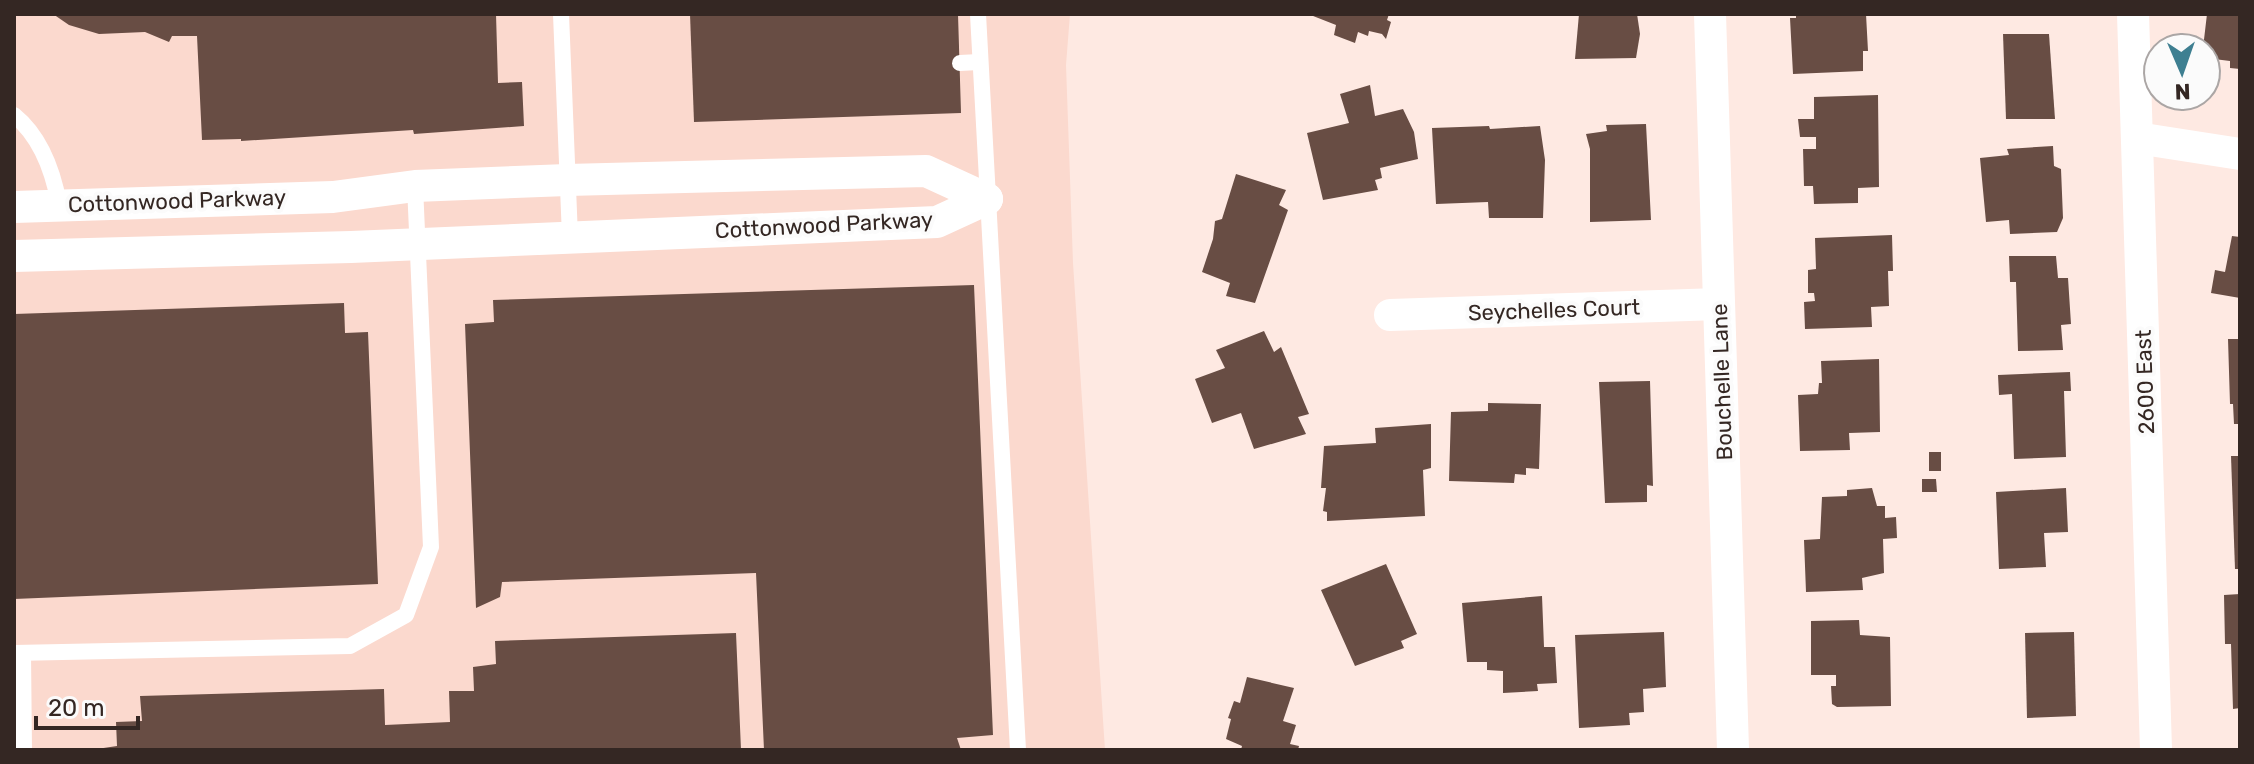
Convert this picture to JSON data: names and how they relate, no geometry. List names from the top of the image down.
{
  "streets": {
    "street": [
      "Cottonwood Parkway",
      "Seychelles Court",
      "Bouchelle Lane",
      "2600 East"
    ]
  },
  "crossings": [
    ["Seychelles Court", "Bouchelle Lane"]
  ],
  "scale_bar": "20 m",
  "north": "bottom"
}
